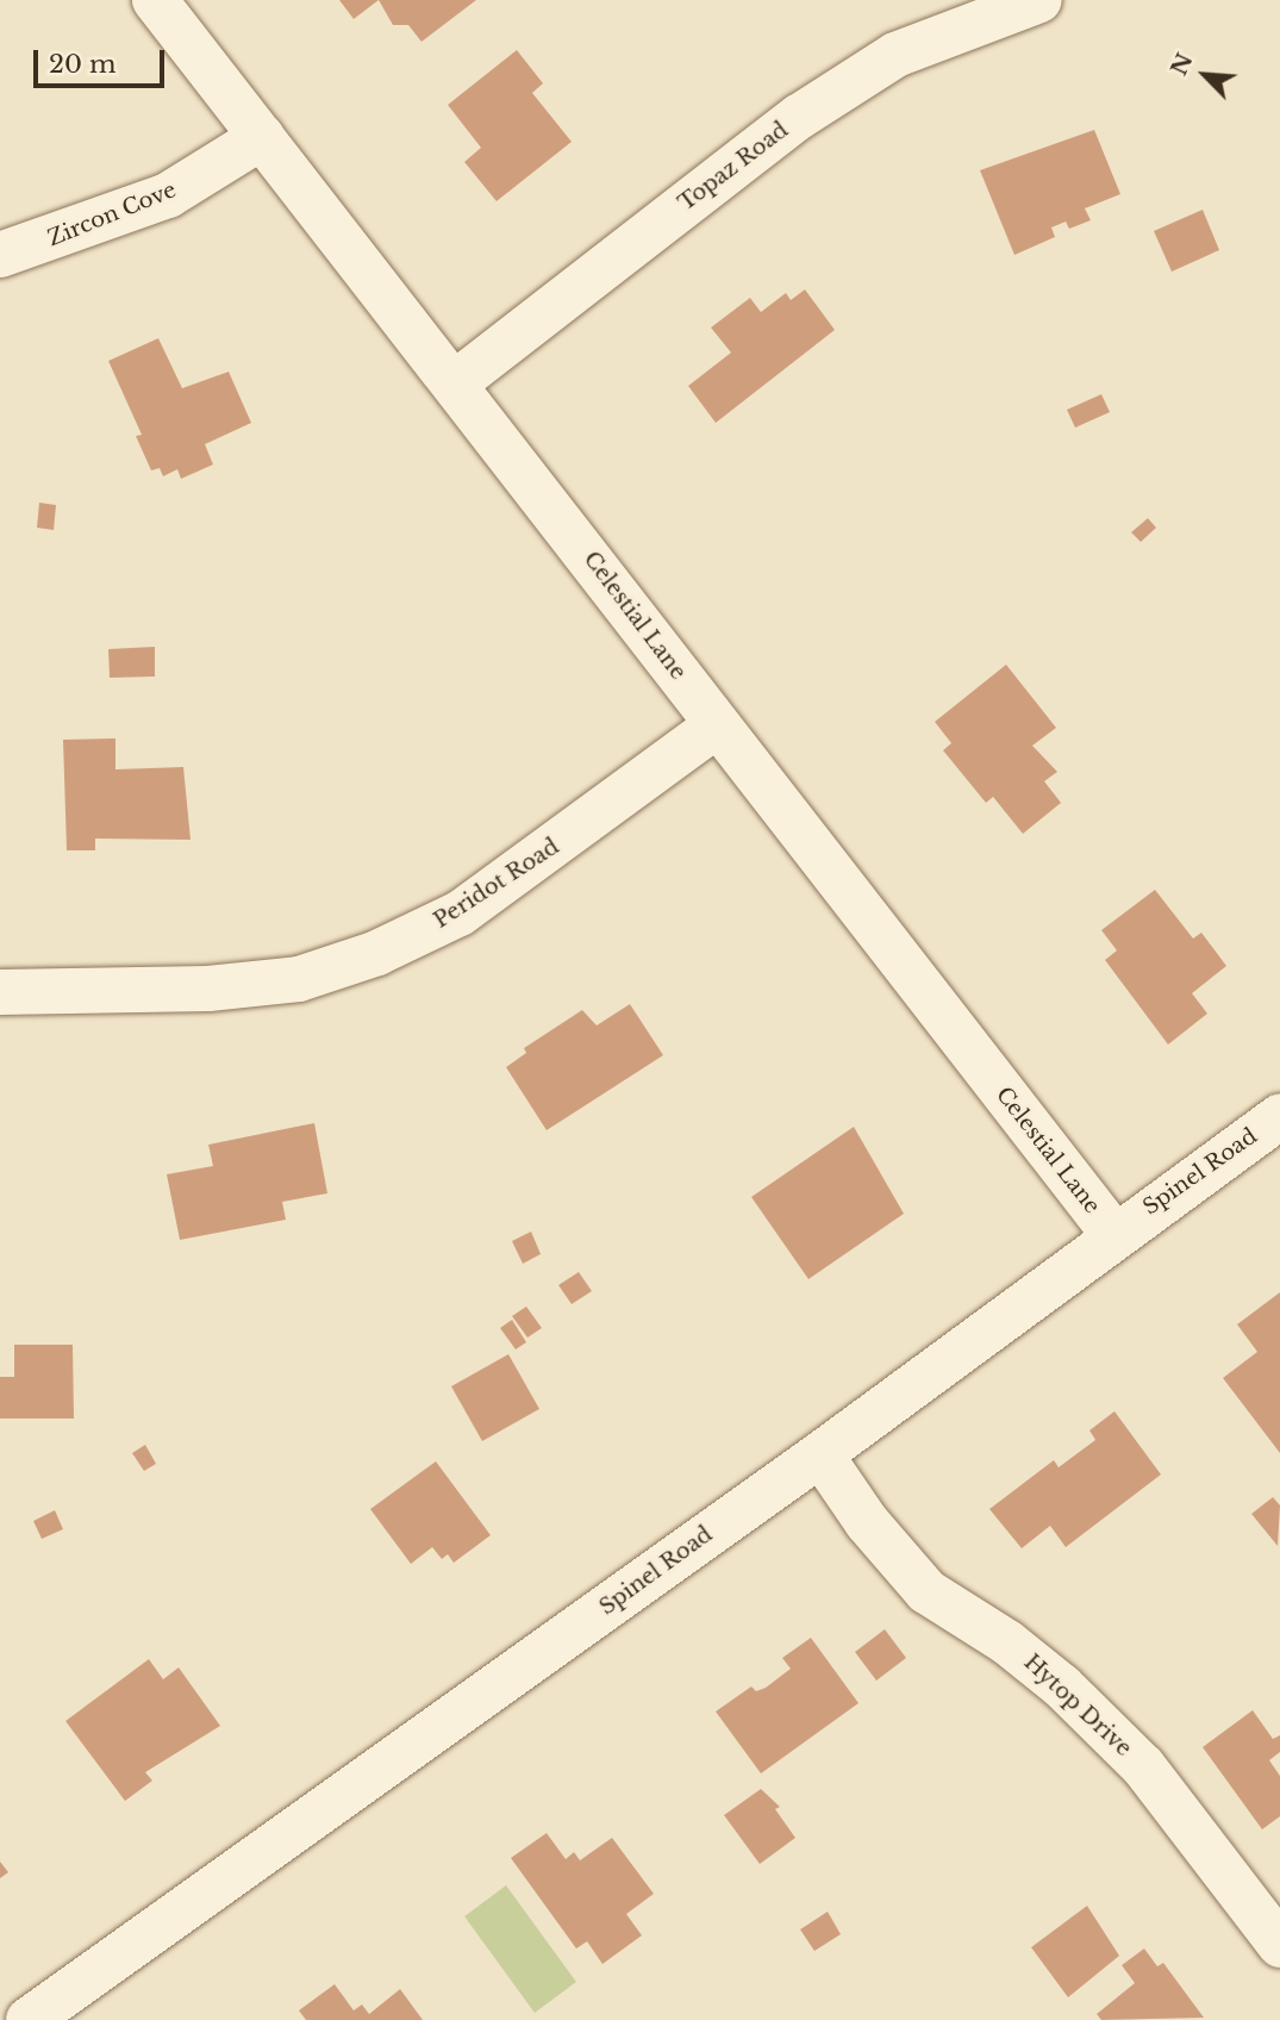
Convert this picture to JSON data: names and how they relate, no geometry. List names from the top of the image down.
{
  "streets": {
    "street": [
      "Topaz Road",
      "Zircon Cove",
      "Celestial Lane",
      "Peridot Road",
      "Spinel Road",
      "Hytop Drive"
    ]
  },
  "crossings": [
    ["Topaz Road", "Celestial Lane"],
    ["Zircon Cove", "Celestial Lane"],
    ["Celestial Lane", "Peridot Road"],
    ["Celestial Lane", "Spinel Road"],
    ["Spinel Road", "Hytop Drive"]
  ],
  "scale_bar": "20 m",
  "north": "top left"
}
